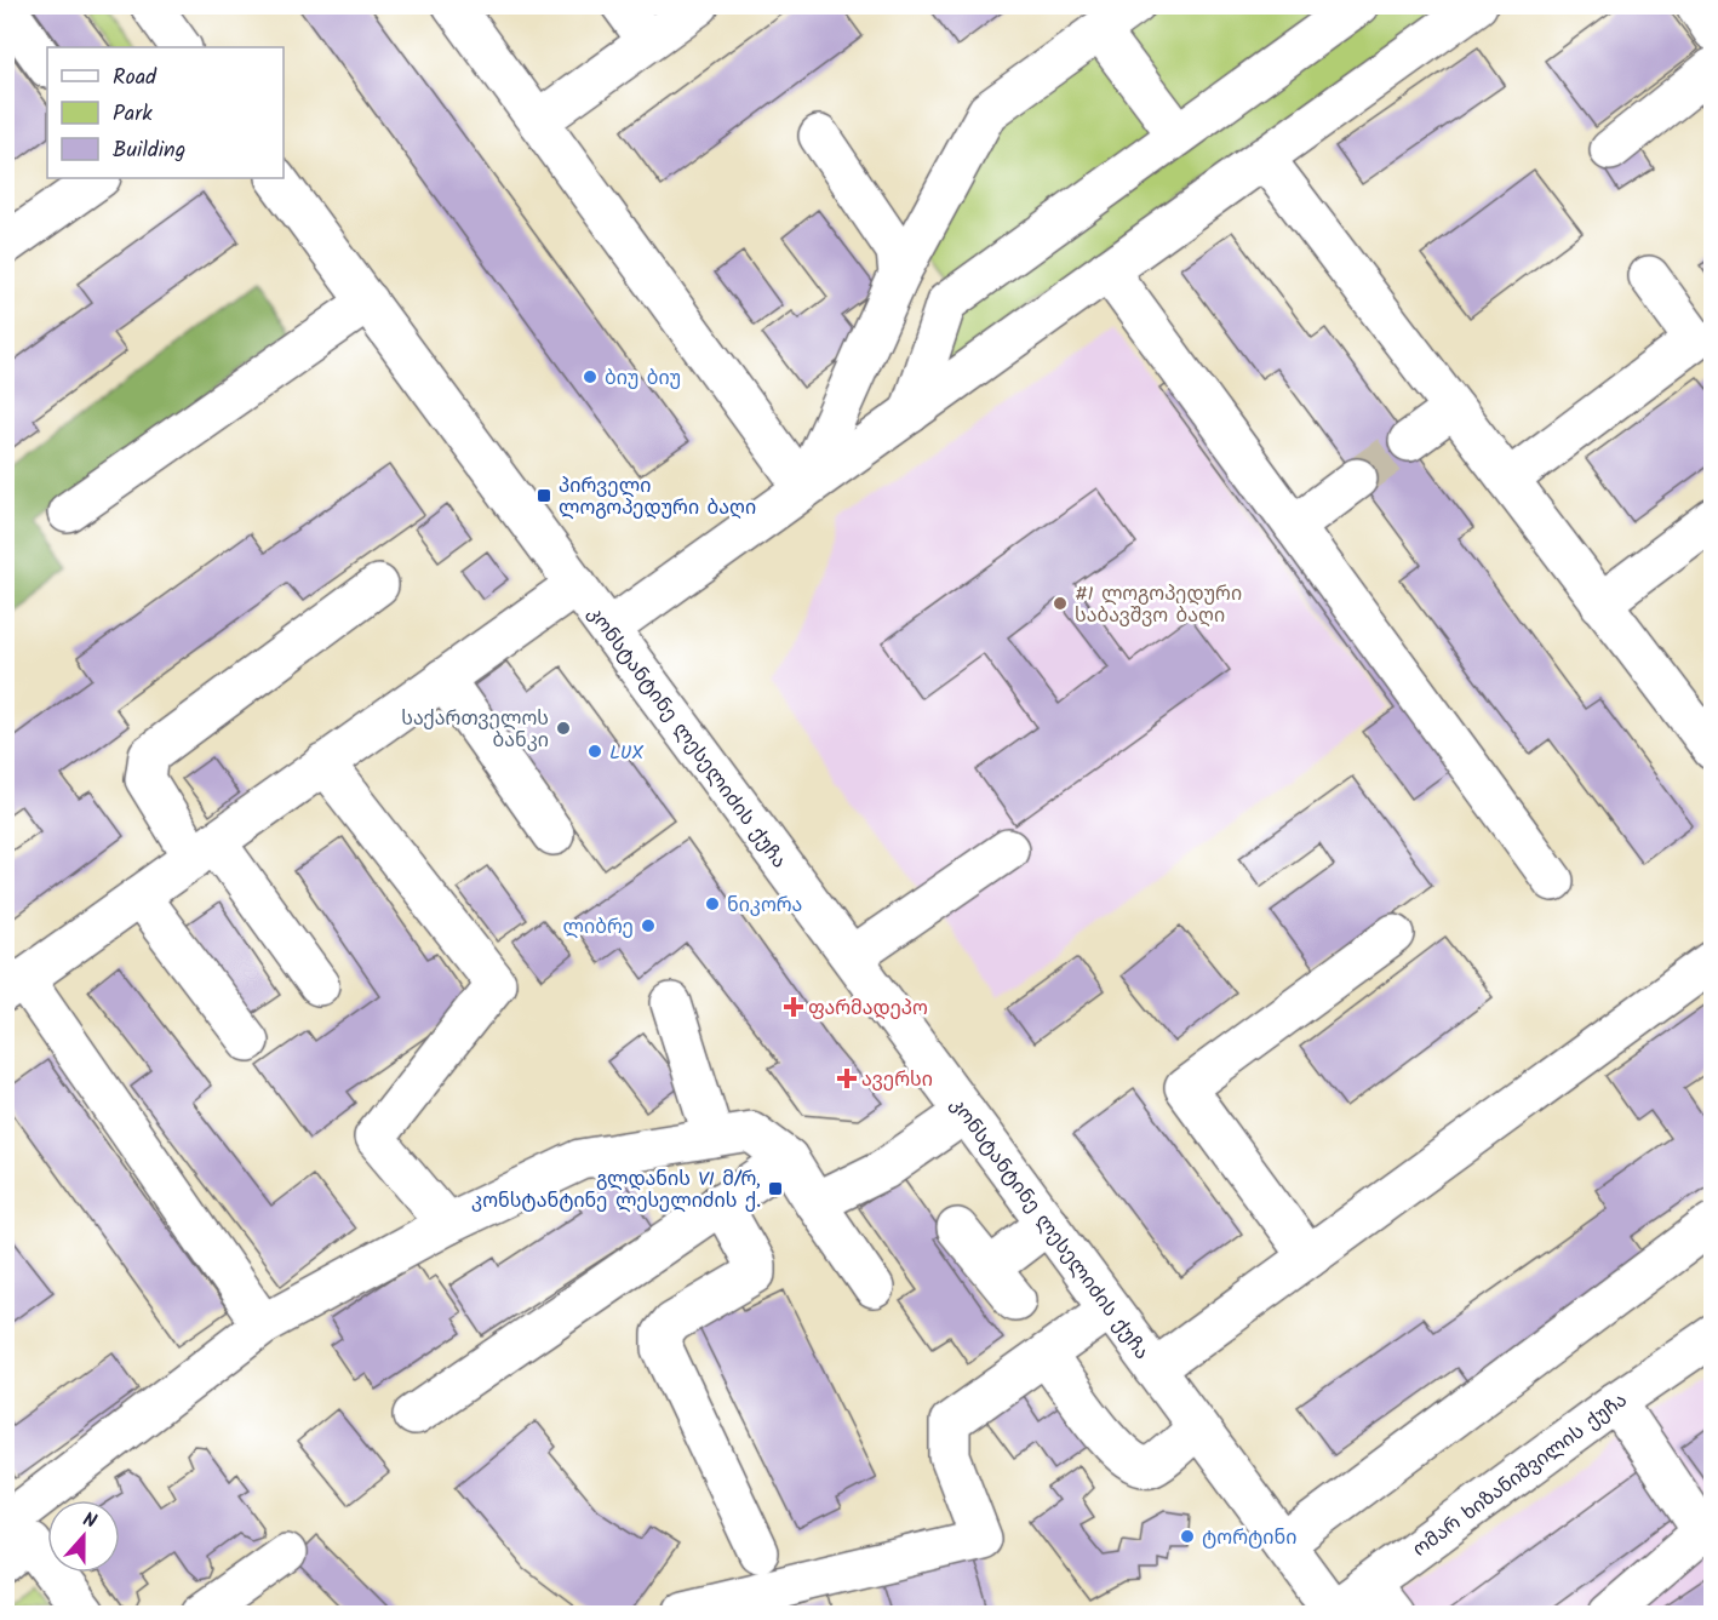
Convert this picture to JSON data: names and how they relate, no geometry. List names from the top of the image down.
{
  "streets": {
    "street": ["კონსტანტინე ლესელიძის ქუჩა", "ომარ ხიზანიშვილის ქუჩა"]
  },
  "crossings": [
    ["კონსტანტინე ლესელიძის ქუჩა", "ომარ ხიზანიშვილის ქუჩა"]
  ],
  "places": {
    "other": [
      "ბიუ ბიუ",
      "#1 ლოგოპედური საბავშვო ბაღი",
      "საქართველოს ბანკი",
      "LUX",
      "ნიკორა",
      "ლიბრე",
      "ტორტინი"
    ],
    "transit": ["პირველი ლოგოპედური ბაღი", "გლდანის VI მ/რ, კონსტანტინე ლესელიძის ქ."],
    "health": ["ფარმადეპო", "ავერსი"]
  },
  "legend": ["Road", "Park", "Building"],
  "north": "top"
}
